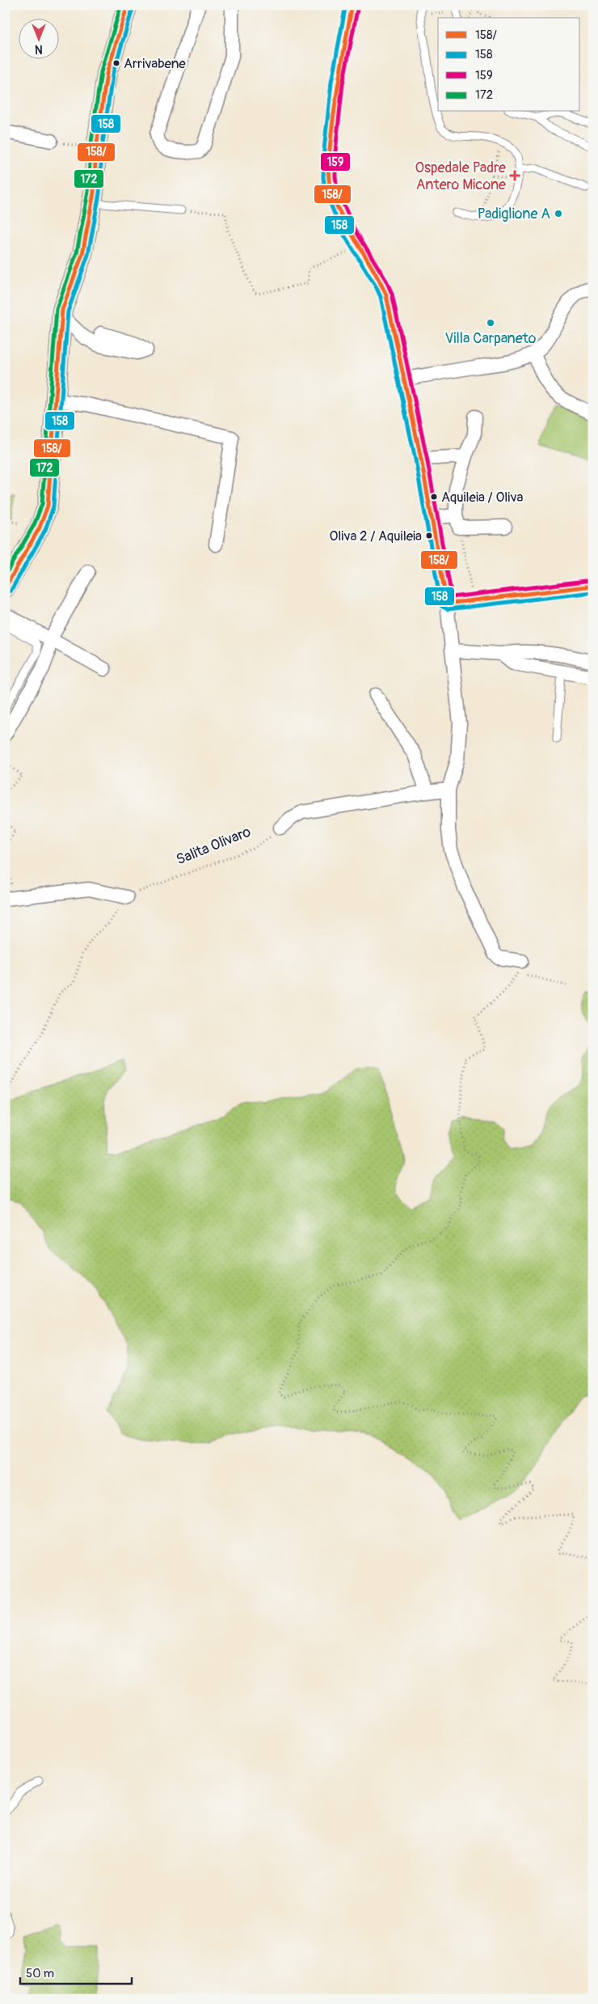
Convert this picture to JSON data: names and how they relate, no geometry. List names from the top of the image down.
{
  "streets": {
    "path": ["Salita Olivaro"]
  },
  "places": {
    "other": [
      "Arrivabene",
      "Padiglione A",
      "Villa Carpaneto",
      "Aquileia / Oliva",
      "Oliva 2 / Aquileia"
    ],
    "health": ["Ospedale Padre Antero Micone"]
  },
  "lines": [
    "transit line 158/",
    "transit line 158",
    "transit line 172",
    "transit line 159"
  ],
  "legend": [
    "158/",
    "158",
    "159",
    "172"
  ],
  "scale_bar": "50 m",
  "north": "bottom"
}
